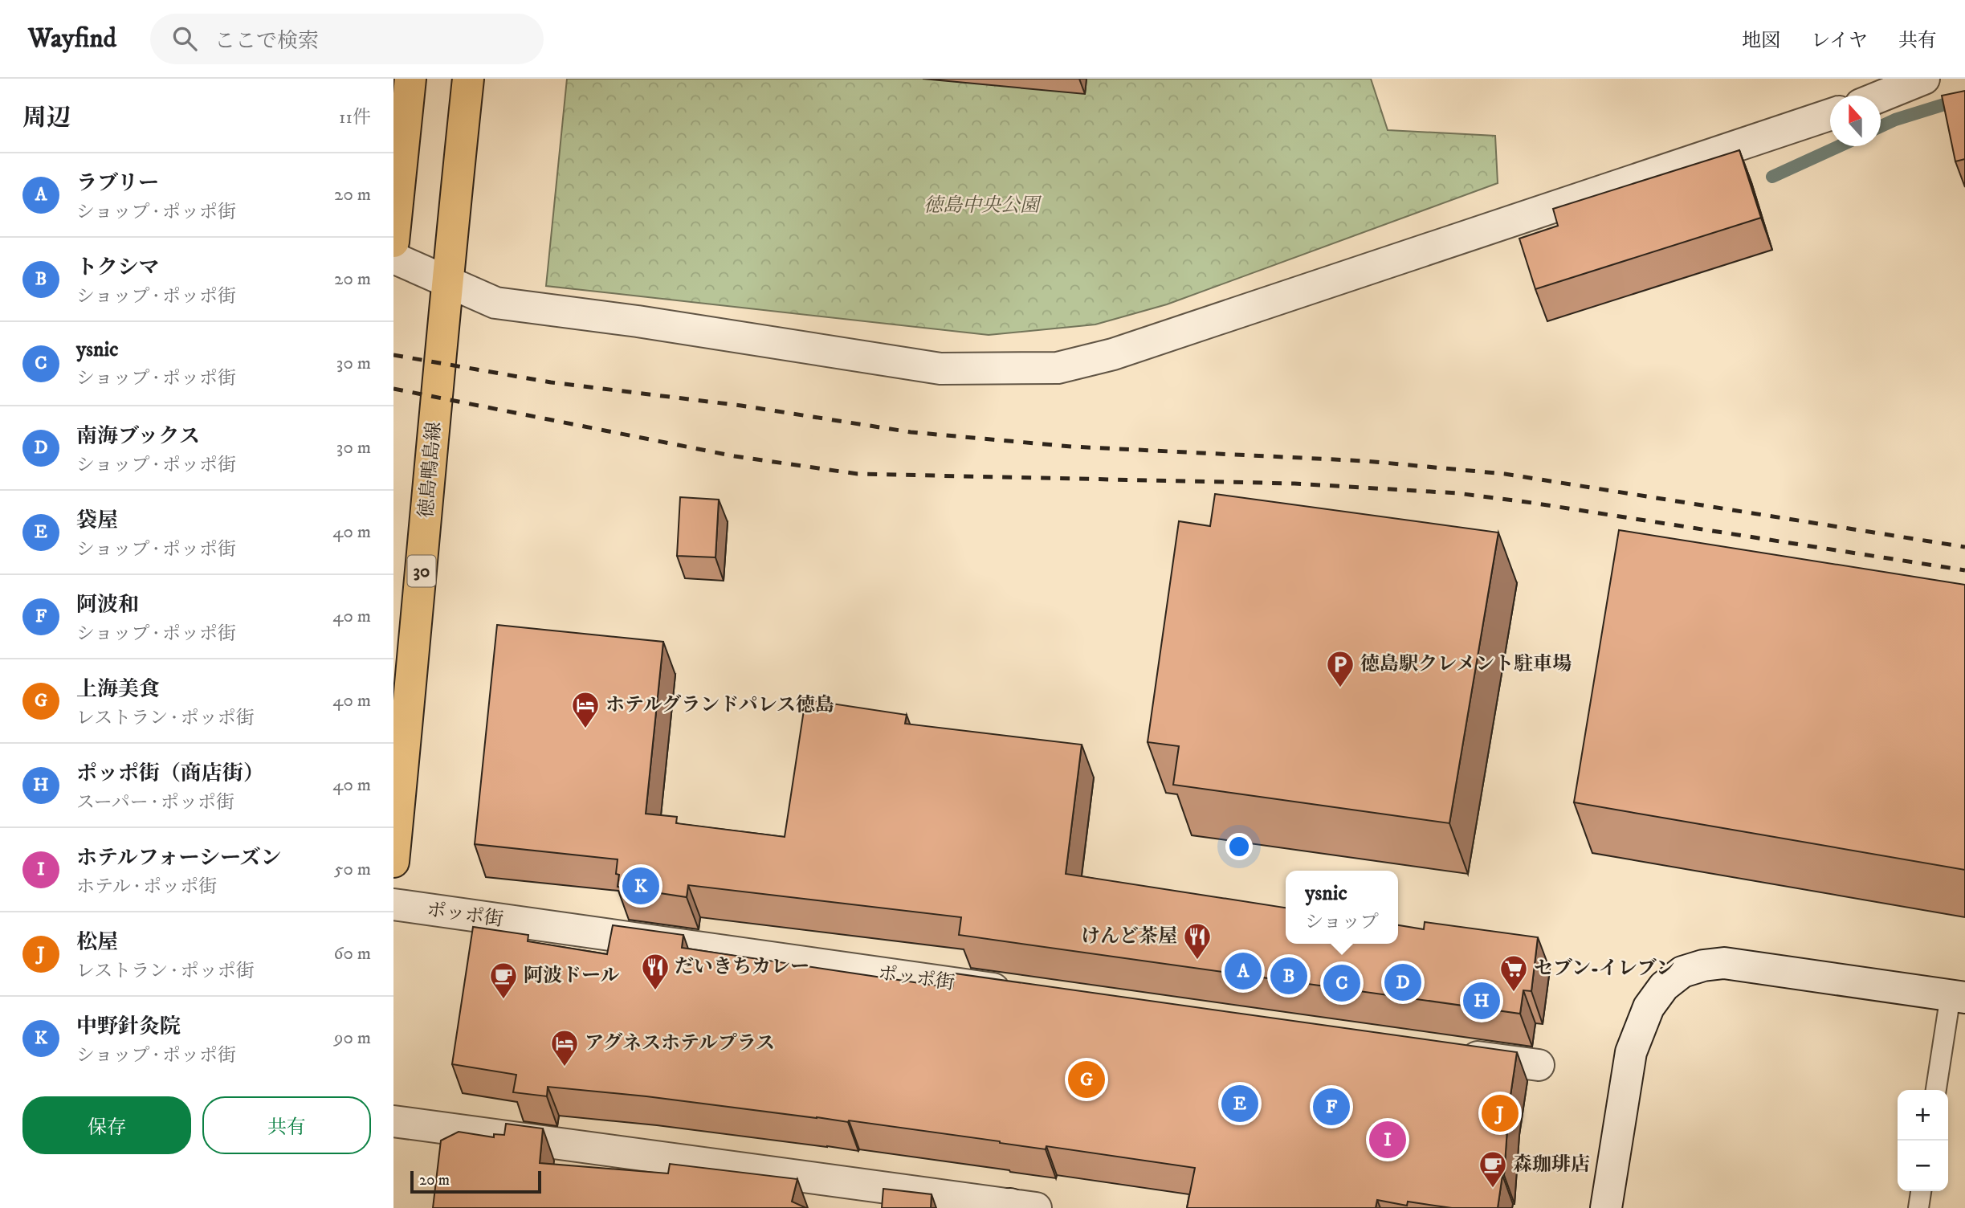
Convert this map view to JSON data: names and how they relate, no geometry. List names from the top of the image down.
{
  "streets": {
    "main road": ["徳島鴨島線", "30"],
    "street": ["ポッポ街"]
  },
  "parks": ["徳島中央公園"],
  "places": {
    "parking": ["徳島駅クレメント駐車場"],
    "hotel": ["ホテルグランドパレス徳島", "アグネスホテルプラス"],
    "restaurant": ["けんど茶屋", "だいきちカレー"],
    "supermarket": ["セブン-イレブン"],
    "cafe": ["阿波ドール", "森珈琲店"]
  },
  "scale_bar": "20 m",
  "north": "top",
  "page": {
    "header": "Wayfind",
    "search": "ここで検索",
    "nav": ["地図", "レイヤ", "共有"],
    "heading": ["周辺", "11件"],
    "list": [
      {
        "mark": "A",
        "name": "ラブリー",
        "note": "ショップ · ポッポ街",
        "value": "20 m"
      },
      {
        "mark": "B",
        "name": "トクシマ",
        "note": "ショップ · ポッポ街",
        "value": "20 m"
      },
      {
        "mark": "C",
        "name": "ysnic",
        "note": "ショップ · ポッポ街",
        "value": "30 m"
      },
      {
        "mark": "D",
        "name": "南海ブックス",
        "note": "ショップ · ポッポ街",
        "value": "30 m"
      },
      {
        "mark": "E",
        "name": "袋屋",
        "note": "ショップ · ポッポ街",
        "value": "40 m"
      },
      {
        "mark": "F",
        "name": "阿波和",
        "note": "ショップ · ポッポ街",
        "value": "40 m"
      },
      {
        "mark": "G",
        "name": "上海美食",
        "note": "レストラン · ポッポ街",
        "value": "40 m"
      },
      {
        "mark": "H",
        "name": "ポッポ街（商店街）",
        "note": "スーパー · ポッポ街",
        "value": "40 m"
      },
      {
        "mark": "I",
        "name": "ホテルフォーシーズン",
        "note": "ホテル · ポッポ街",
        "value": "50 m"
      },
      {
        "mark": "J",
        "name": "松屋",
        "note": "レストラン · ポッポ街",
        "value": "60 m"
      },
      {
        "mark": "K",
        "name": "中野針灸院",
        "note": "ショップ · ポッポ街",
        "value": "90 m"
      }
    ],
    "pins": [
      "K",
      "A",
      "B",
      "D",
      "C",
      "H",
      "G",
      "E",
      "F",
      "J",
      "I"
    ],
    "popup": ["ysnic", "ショップ"],
    "buttons": ["保存", "共有"],
    "map_buttons": ["+", "−"],
    "scale": "20 m"
  }
}
